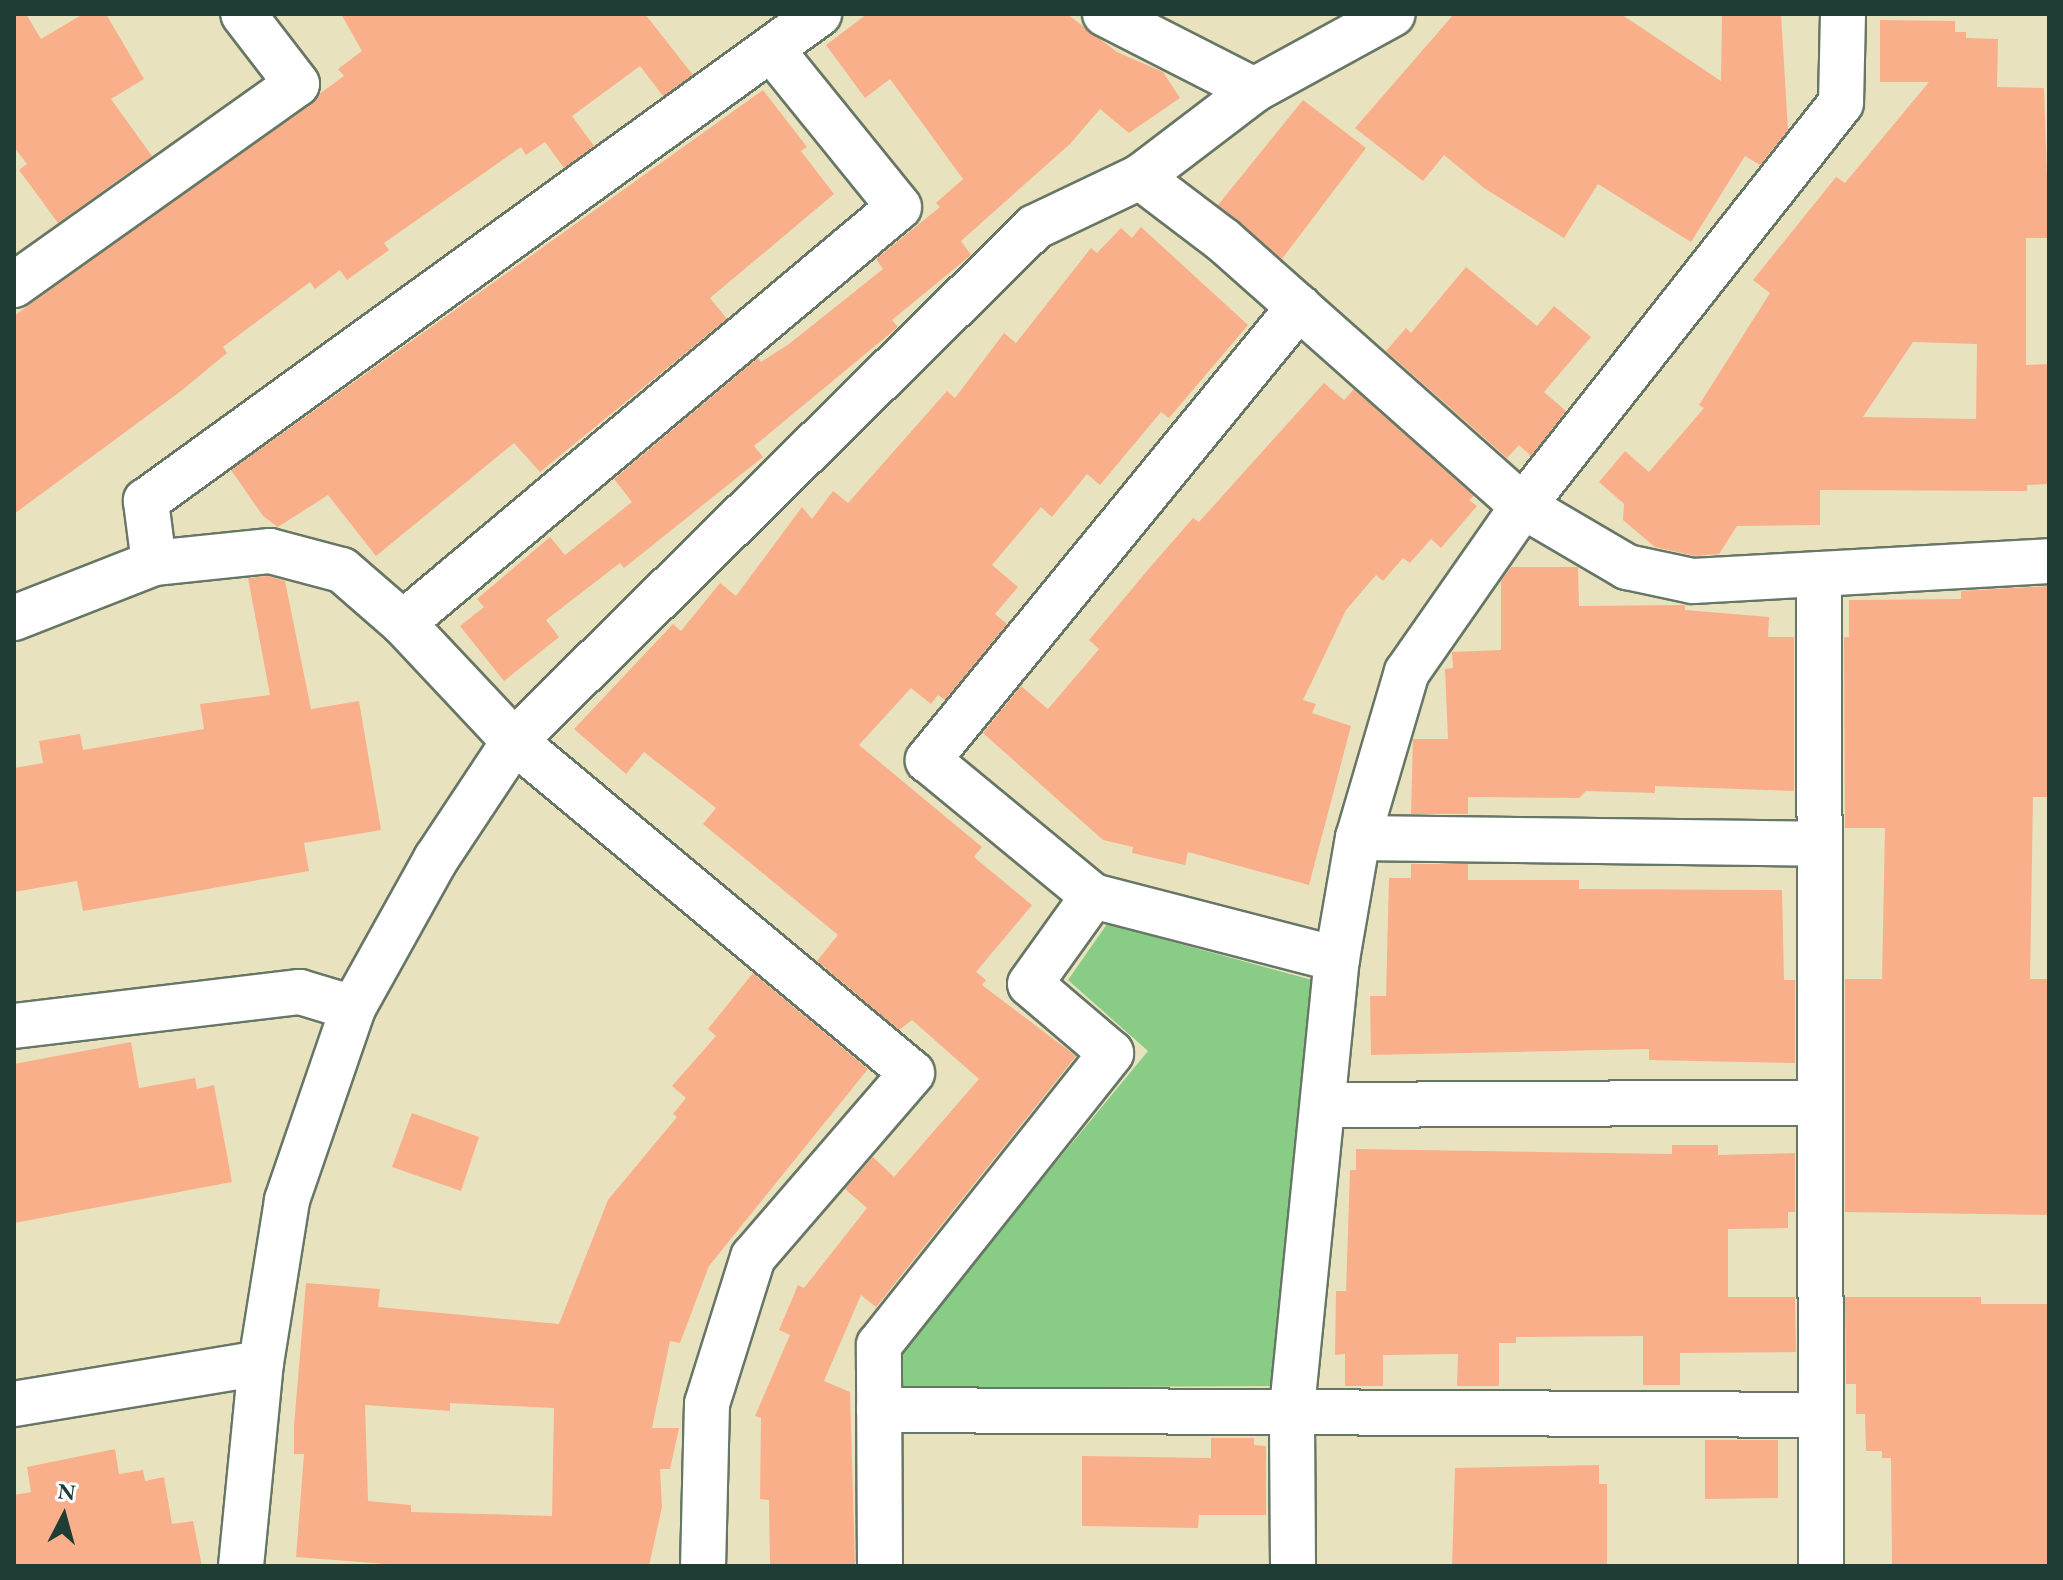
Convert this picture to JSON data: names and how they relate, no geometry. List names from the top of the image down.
{
  "north": "top"
}
